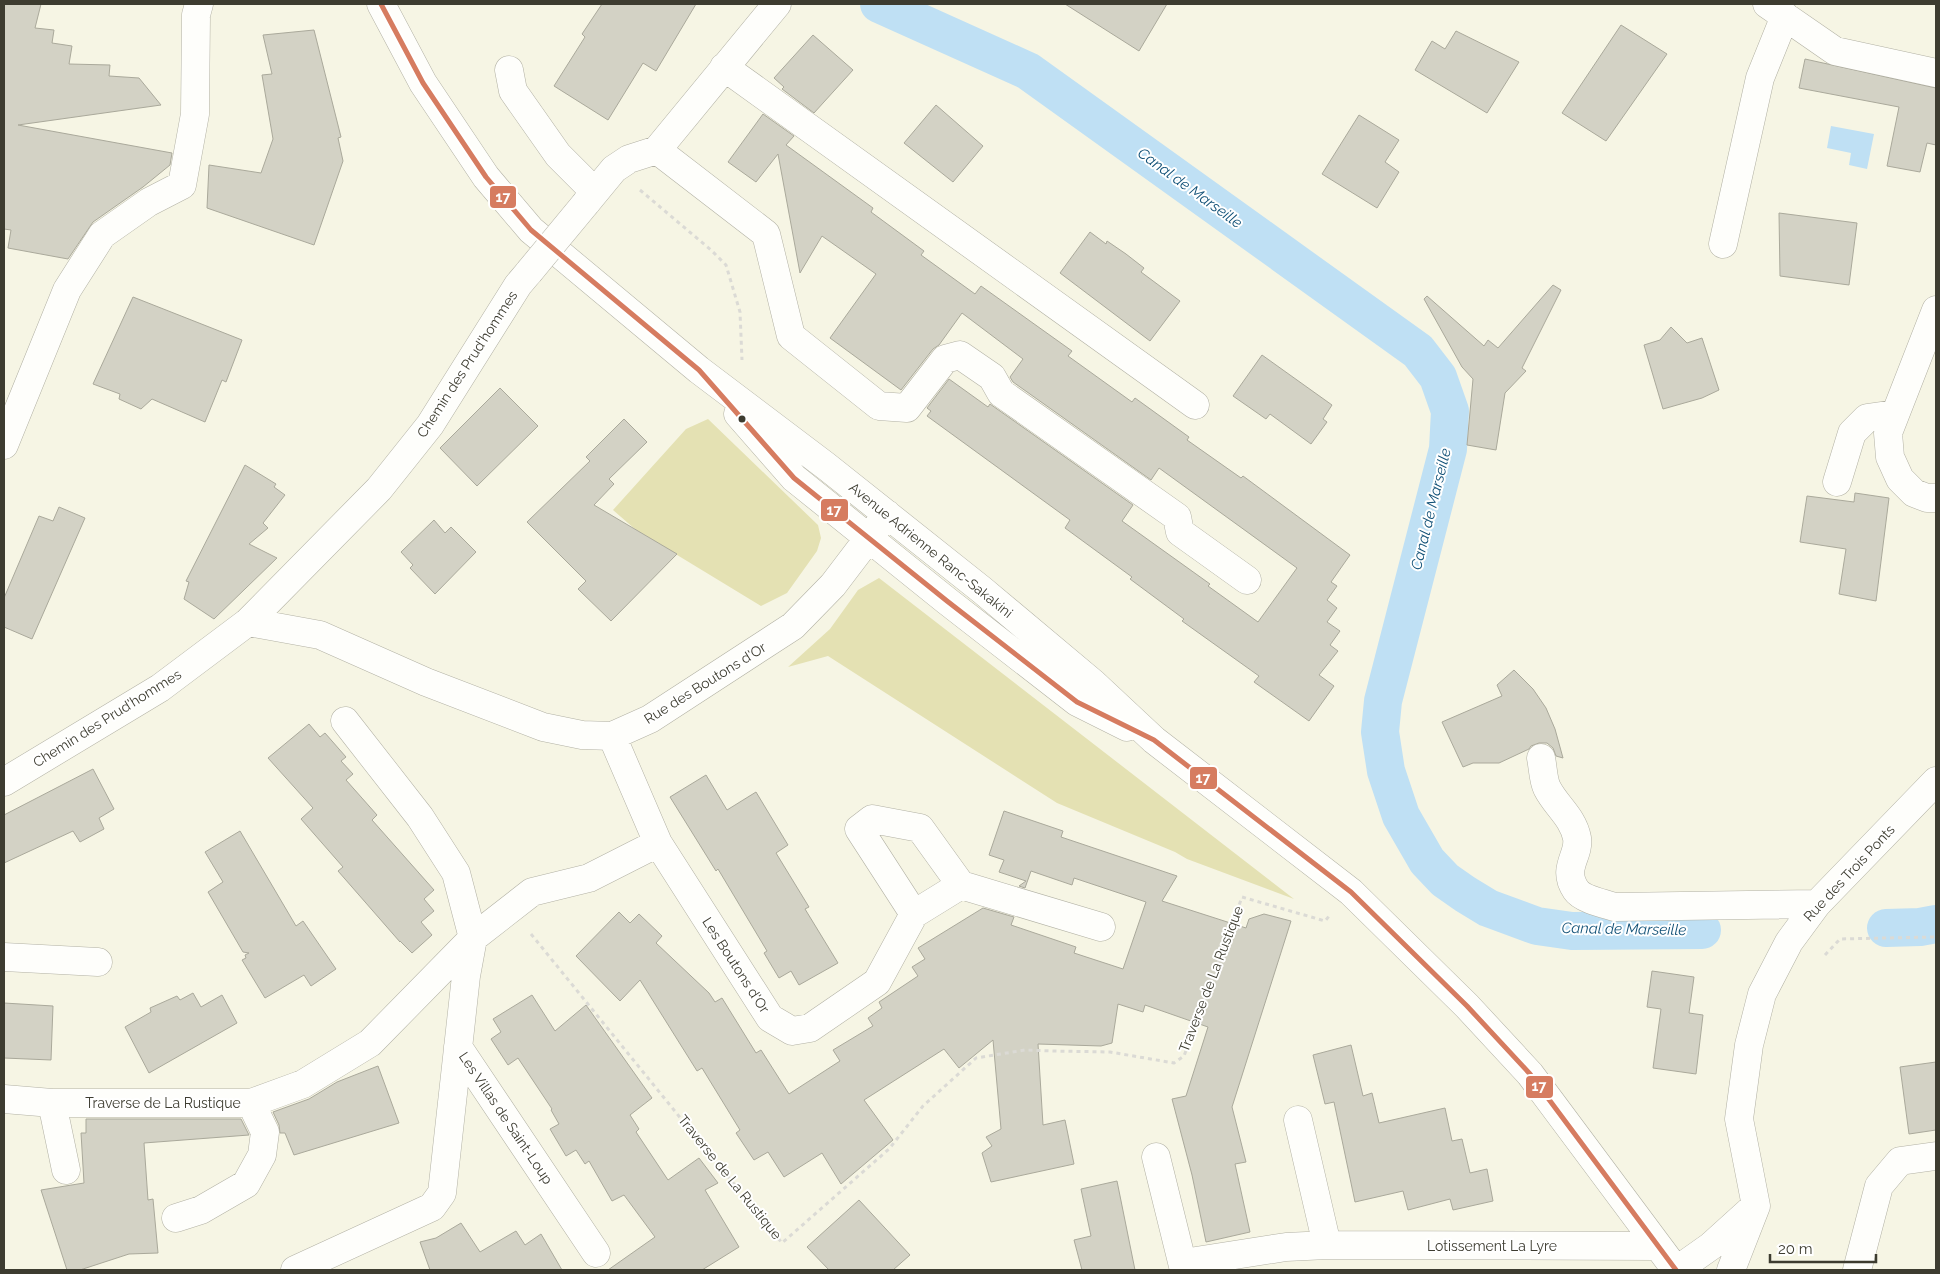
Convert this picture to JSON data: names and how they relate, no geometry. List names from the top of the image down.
{
  "streets": {
    "street": [
      "Chemin des Prud'hommes",
      "Avenue Adrienne Ranc-Sakakini",
      "Rue des Boutons d'Or",
      "Rue des Trois Ponts",
      "Les Boutons d'Or",
      "Traverse de La Rustique",
      "Les Villas de Saint-Loup",
      "Lotissement La Lyre"
    ]
  },
  "crossings": [
    ["Chemin des Prud'hommes", "Rue des Boutons d'Or"],
    ["Avenue Adrienne Ranc-Sakakini", "Rue des Boutons d'Or"],
    ["Avenue Adrienne Ranc-Sakakini", "Traverse de La Rustique"],
    ["Avenue Adrienne Ranc-Sakakini", "Lotissement La Lyre"],
    ["Traverse de La Rustique", "Les Villas de Saint-Loup"]
  ],
  "water": ["Canal de Marseille"],
  "lines": ["transit line 17"],
  "scale_bar": "20 m"
}
